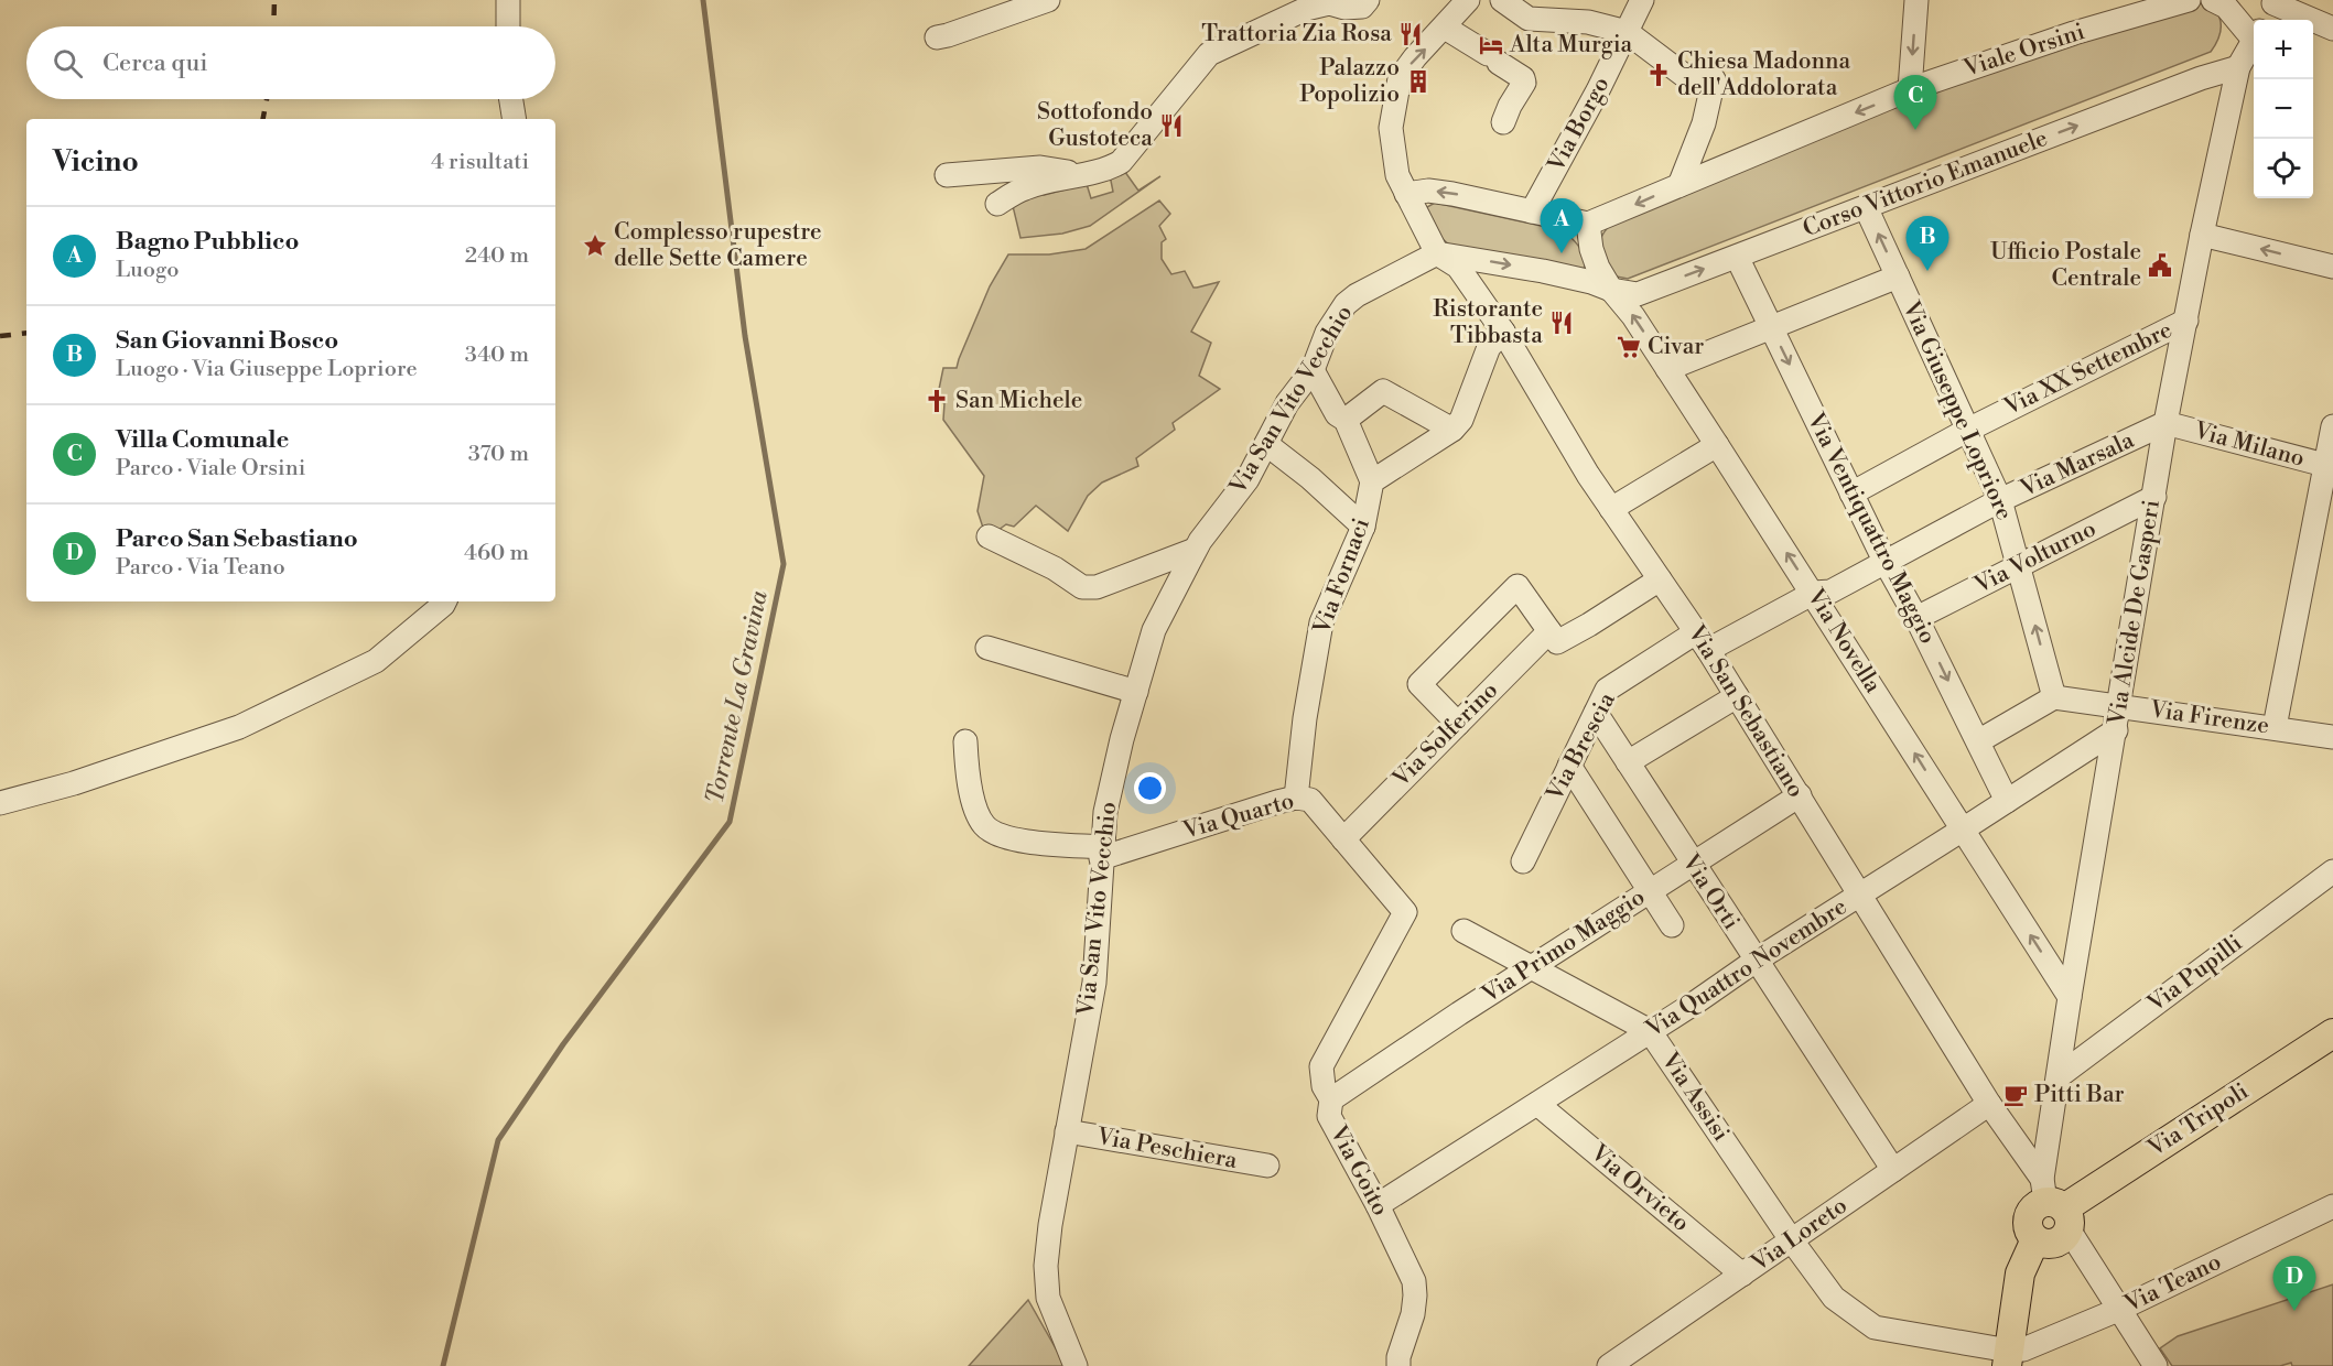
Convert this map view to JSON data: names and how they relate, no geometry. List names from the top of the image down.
{
  "streets": {
    "main road": ["Via Tripoli"],
    "street": [
      "Viale Orsini",
      "Via Borgo",
      "Corso Vittorio Emanuele",
      "Via XX Settembre",
      "Via San Vito Vecchio",
      "Via Giuseppe Lopriore",
      "Via Milano",
      "Via Marsala",
      "Via Ventiquattro Maggio",
      "Via Volturno",
      "Via Fornaci",
      "Via Alcide De Gasperi",
      "Via Novella",
      "Via San Sebastiano",
      "Via Firenze",
      "Via Solferino",
      "Via Brescia",
      "Via Quarto",
      "Via Orti",
      "Via Primo Maggio",
      "Via Quattro Novembre",
      "Via Pupilli",
      "Via Assisi",
      "Via Peschiera",
      "Via Goito",
      "Via Orvieto",
      "Via Loreto",
      "Via Teano"
    ]
  },
  "crossings": [
    ["Viale Orsini", "Via Novella"],
    ["Corso Vittorio Emanuele", "Via San Vito Vecchio"],
    ["Corso Vittorio Emanuele", "Via Giuseppe Lopriore"],
    ["Corso Vittorio Emanuele", "Via Ventiquattro Maggio"],
    ["Corso Vittorio Emanuele", "Via Alcide De Gasperi"],
    ["Corso Vittorio Emanuele", "Via Novella"],
    ["Corso Vittorio Emanuele", "Via San Sebastiano"],
    ["Via XX Settembre", "Via Giuseppe Lopriore"],
    ["Via XX Settembre", "Via Ventiquattro Maggio"],
    ["Via XX Settembre", "Via Alcide De Gasperi"],
    ["Via San Vito Vecchio", "Via San Sebastiano"],
    ["Via San Vito Vecchio", "Via Quarto"],
    ["Via San Vito Vecchio", "Via Peschiera"],
    ["Via Giuseppe Lopriore", "Via Marsala"],
    ["Via Giuseppe Lopriore", "Via Volturno"],
    ["Via Giuseppe Lopriore", "Via Firenze"],
    ["Via Milano", "Via Marsala"],
    ["Via Milano", "Via Alcide De Gasperi"],
    ["Via Marsala", "Via Ventiquattro Maggio"],
    ["Via Marsala", "Via Alcide De Gasperi"],
    ["Via Marsala", "Via Novella"],
    ["Via Marsala", "Via San Sebastiano"],
    ["Via Marsala", "Via Brescia"],
    ["Via Ventiquattro Maggio", "Via Volturno"],
    ["Via Ventiquattro Maggio", "Via Quattro Novembre"],
    ["Via Volturno", "Via Alcide De Gasperi"],
    ["Via Fornaci", "Via Quarto"],
    ["Via Alcide De Gasperi", "Via Novella"],
    ["Via Alcide De Gasperi", "Via San Sebastiano"],
    ["Via Alcide De Gasperi", "Via Firenze"],
    ["Via Alcide De Gasperi", "Via Quattro Novembre"],
    ["Via Alcide De Gasperi", "Via Pupilli"],
    ["Via Alcide De Gasperi", "Via Tripoli"],
    ["Via Novella", "Via Quattro Novembre"],
    ["Via San Sebastiano", "Via Solferino"],
    ["Via San Sebastiano", "Via Brescia"],
    ["Via San Sebastiano", "Via Primo Maggio"],
    ["Via San Sebastiano", "Via Quattro Novembre"],
    ["Via San Sebastiano", "Via Tripoli"],
    ["Via San Sebastiano", "Via Loreto"],
    ["Via San Sebastiano", "Via Teano"],
    ["Via Solferino", "Via Quarto"],
    ["Via Brescia", "Via Orti"],
    ["Via Quarto", "Via Goito"],
    ["Via Orti", "Via Primo Maggio"],
    ["Via Orti", "Via Quattro Novembre"],
    ["Via Orti", "Via Loreto"],
    ["Via Primo Maggio", "Via Assisi"],
    ["Via Primo Maggio", "Via Goito"],
    ["Via Quattro Novembre", "Via Assisi"],
    ["Via Quattro Novembre", "Via Goito"],
    ["Via Quattro Novembre", "Via Orvieto"],
    ["Via Assisi", "Via Loreto"],
    ["Via Assisi", "Via Teano"],
    ["Via Orvieto", "Via Loreto"]
  ],
  "one_way": ["Via Giuseppe Lopriore", "Via Ventiquattro Maggio", "Via Novella"],
  "water": ["Torrente La Gravina"],
  "places": {
    "restaurant": ["Trattoria Zia Rosa", "Sottofondo Gustoteca", "Ristorante Tibbasta"],
    "hotel": ["Alta Murgia"],
    "church": ["Chiesa Madonna dell'Addolorata", "San Michele"],
    "building": ["Palazzo Popolizio"],
    "place": ["Complesso rupestre delle Sette Camere"],
    "public building": ["Ufficio Postale Centrale"],
    "supermarket": ["Civar"],
    "cafe": ["Pitti Bar"]
  },
  "page": {
    "map_buttons": ["+", "−"],
    "search": "Cerca qui",
    "pins": [
      "C",
      "A",
      "B",
      "D"
    ],
    "heading": ["Vicino", "4 risultati"],
    "list": [
      {
        "mark": "A",
        "name": "Bagno Pubblico",
        "note": "Luogo",
        "value": "240 m"
      },
      {
        "mark": "B",
        "name": "San Giovanni Bosco",
        "note": "Luogo · Via Giuseppe Lopriore",
        "value": "340 m"
      },
      {
        "mark": "C",
        "name": "Villa Comunale",
        "note": "Parco · Viale Orsini",
        "value": "370 m"
      },
      {
        "mark": "D",
        "name": "Parco San Sebastiano",
        "note": "Parco · Via Teano",
        "value": "460 m"
      }
    ]
  }
}
